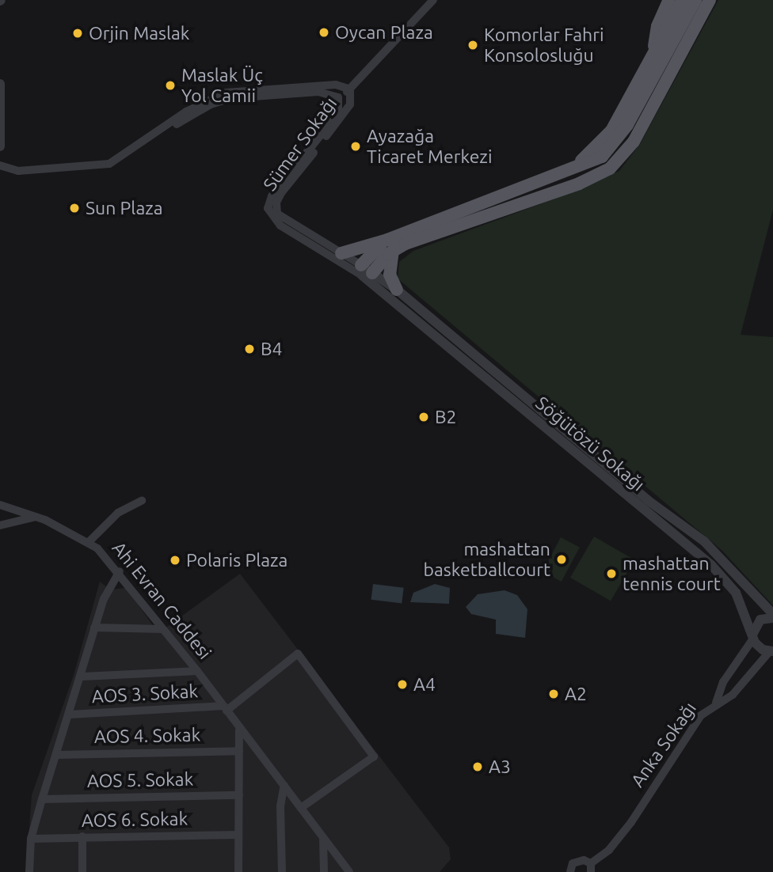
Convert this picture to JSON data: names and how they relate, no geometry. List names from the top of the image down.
{
  "streets": {
    "street": [
      "Sümer Sokağı",
      "Söğütözü Sokağı",
      "Ahi Evran Caddesi",
      "AOS 3. Sokak",
      "AOS 4. Sokak",
      "Anka Sokağı",
      "AOS 5. Sokak",
      "AOS 6. Sokak"
    ]
  },
  "crossings": [
    ["Ahi Evran Caddesi", "AOS 3. Sokak"]
  ],
  "places": [
    "Oycan Plaza",
    "Orjin Maslak",
    "Komorlar Fahri Konsolosluğu",
    "Maslak Üç Yol Camii",
    "Ayazağa Ticaret Merkezi",
    "Sun Plaza",
    "B4",
    "B2",
    "mashattan basketballcourt",
    "Polaris Plaza",
    "mashattan tennis court",
    "A4",
    "A2",
    "A3"
  ]
}
